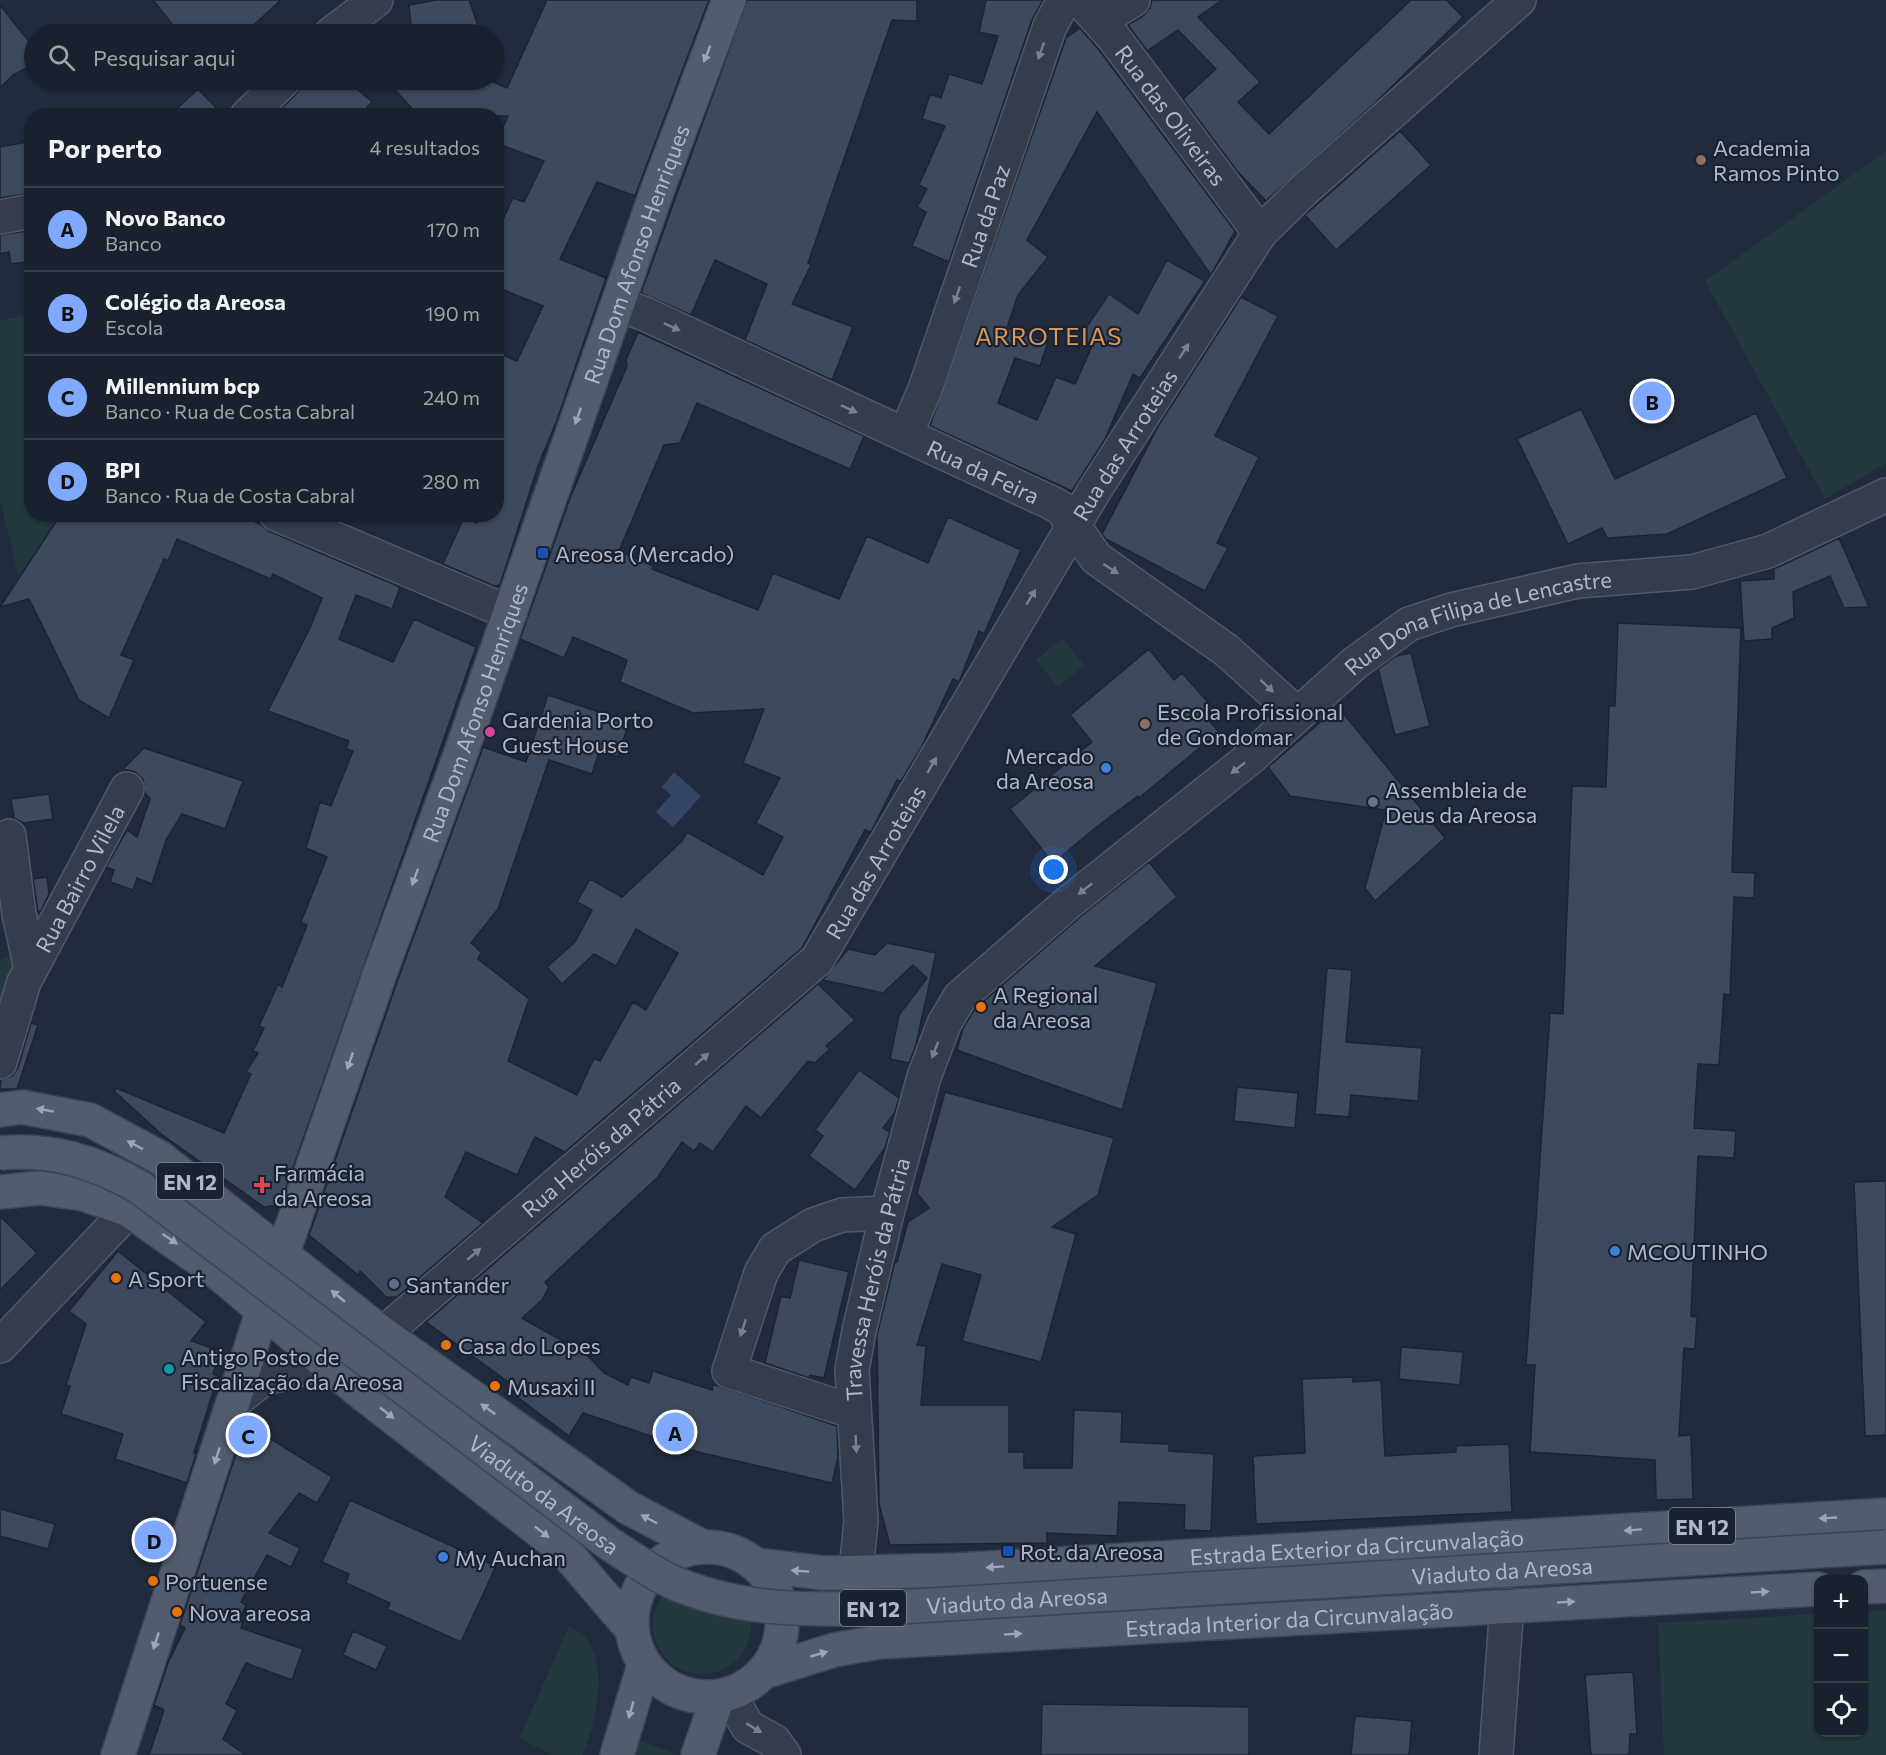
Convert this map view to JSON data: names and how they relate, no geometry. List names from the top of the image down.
{
  "streets": {
    "main road": [
      "Rua Dom Afonso Henriques",
      "EN 12",
      "Viaduto da Areosa",
      "Estrada Exterior da Circunvalação",
      "Estrada Interior da Circunvalação"
    ],
    "street": [
      "Rua das Oliveiras",
      "Rua da Paz",
      "Rua das Arroteias",
      "Rua da Feira",
      "Rua Dona Filipa de Lencastre",
      "Rua Bairro Vilela",
      "Rua Heróis da Pátria",
      "Travessa Heróis da Pátria"
    ]
  },
  "crossings": [
    ["Rua das Oliveiras", "Rua das Arroteias"],
    ["Rua da Paz", "Rua da Feira"],
    ["Rua Dom Afonso Henriques", "Rua da Feira"],
    ["Rua Dom Afonso Henriques", "Rua Heróis da Pátria"],
    ["Rua Dom Afonso Henriques", "EN 12"],
    ["Rua das Arroteias", "Rua da Feira"],
    ["Rua das Arroteias", "Rua Heróis da Pátria"],
    ["Rua da Feira", "Rua Dona Filipa de Lencastre"],
    ["Rua Dona Filipa de Lencastre", "Travessa Heróis da Pátria"],
    ["Rua Heróis da Pátria", "EN 12"],
    ["EN 12", "Estrada Exterior da Circunvalação"],
    ["EN 12", "Estrada Interior da Circunvalação"],
    ["Travessa Heróis da Pátria", "Estrada Exterior da Circunvalação"],
    ["Estrada Exterior da Circunvalação", "Estrada Interior da Circunvalação"]
  ],
  "one_way": [
    "Rua da Paz",
    "Rua Dom Afonso Henriques",
    "Rua das Arroteias",
    "Rua da Feira",
    "Rua Dona Filipa de Lencastre",
    "Rua Heróis da Pátria",
    "Travessa Heróis da Pátria",
    "Estrada Exterior da Circunvalação",
    "Estrada Interior da Circunvalação"
  ],
  "districts": ["ARROTEIAS"],
  "places": {
    "other": [
      "Academia Ramos Pinto",
      "Escola Profissional de Gondomar",
      "Gardenia Porto Guest House",
      "Mercado da Areosa",
      "Assembleia de Deus da Areosa",
      "A Regional da Areosa",
      "MCOUTINHO",
      "A Sport",
      "Santander",
      "Casa do Lopes",
      "Antigo Posto de Fiscalização da Areosa",
      "Musaxi II",
      "My Auchan",
      "Portuense",
      "Nova areosa"
    ],
    "transit": ["Areosa (Mercado)", "Rot. da Areosa"],
    "health": ["Farmácia da Areosa"]
  },
  "page": {
    "search": "Pesquisar aqui",
    "heading": ["Por perto", "4 resultados"],
    "list": [
      {
        "mark": "A",
        "name": "Novo Banco",
        "note": "Banco",
        "value": "170 m"
      },
      {
        "mark": "B",
        "name": "Colégio da Areosa",
        "note": "Escola",
        "value": "190 m"
      },
      {
        "mark": "C",
        "name": "Millennium bcp",
        "note": "Banco · Rua de Costa Cabral",
        "value": "240 m"
      },
      {
        "mark": "D",
        "name": "BPI",
        "note": "Banco · Rua de Costa Cabral",
        "value": "280 m"
      }
    ],
    "pins": [
      "B",
      "A",
      "C",
      "D"
    ],
    "map_buttons": ["+", "−"]
  }
}
